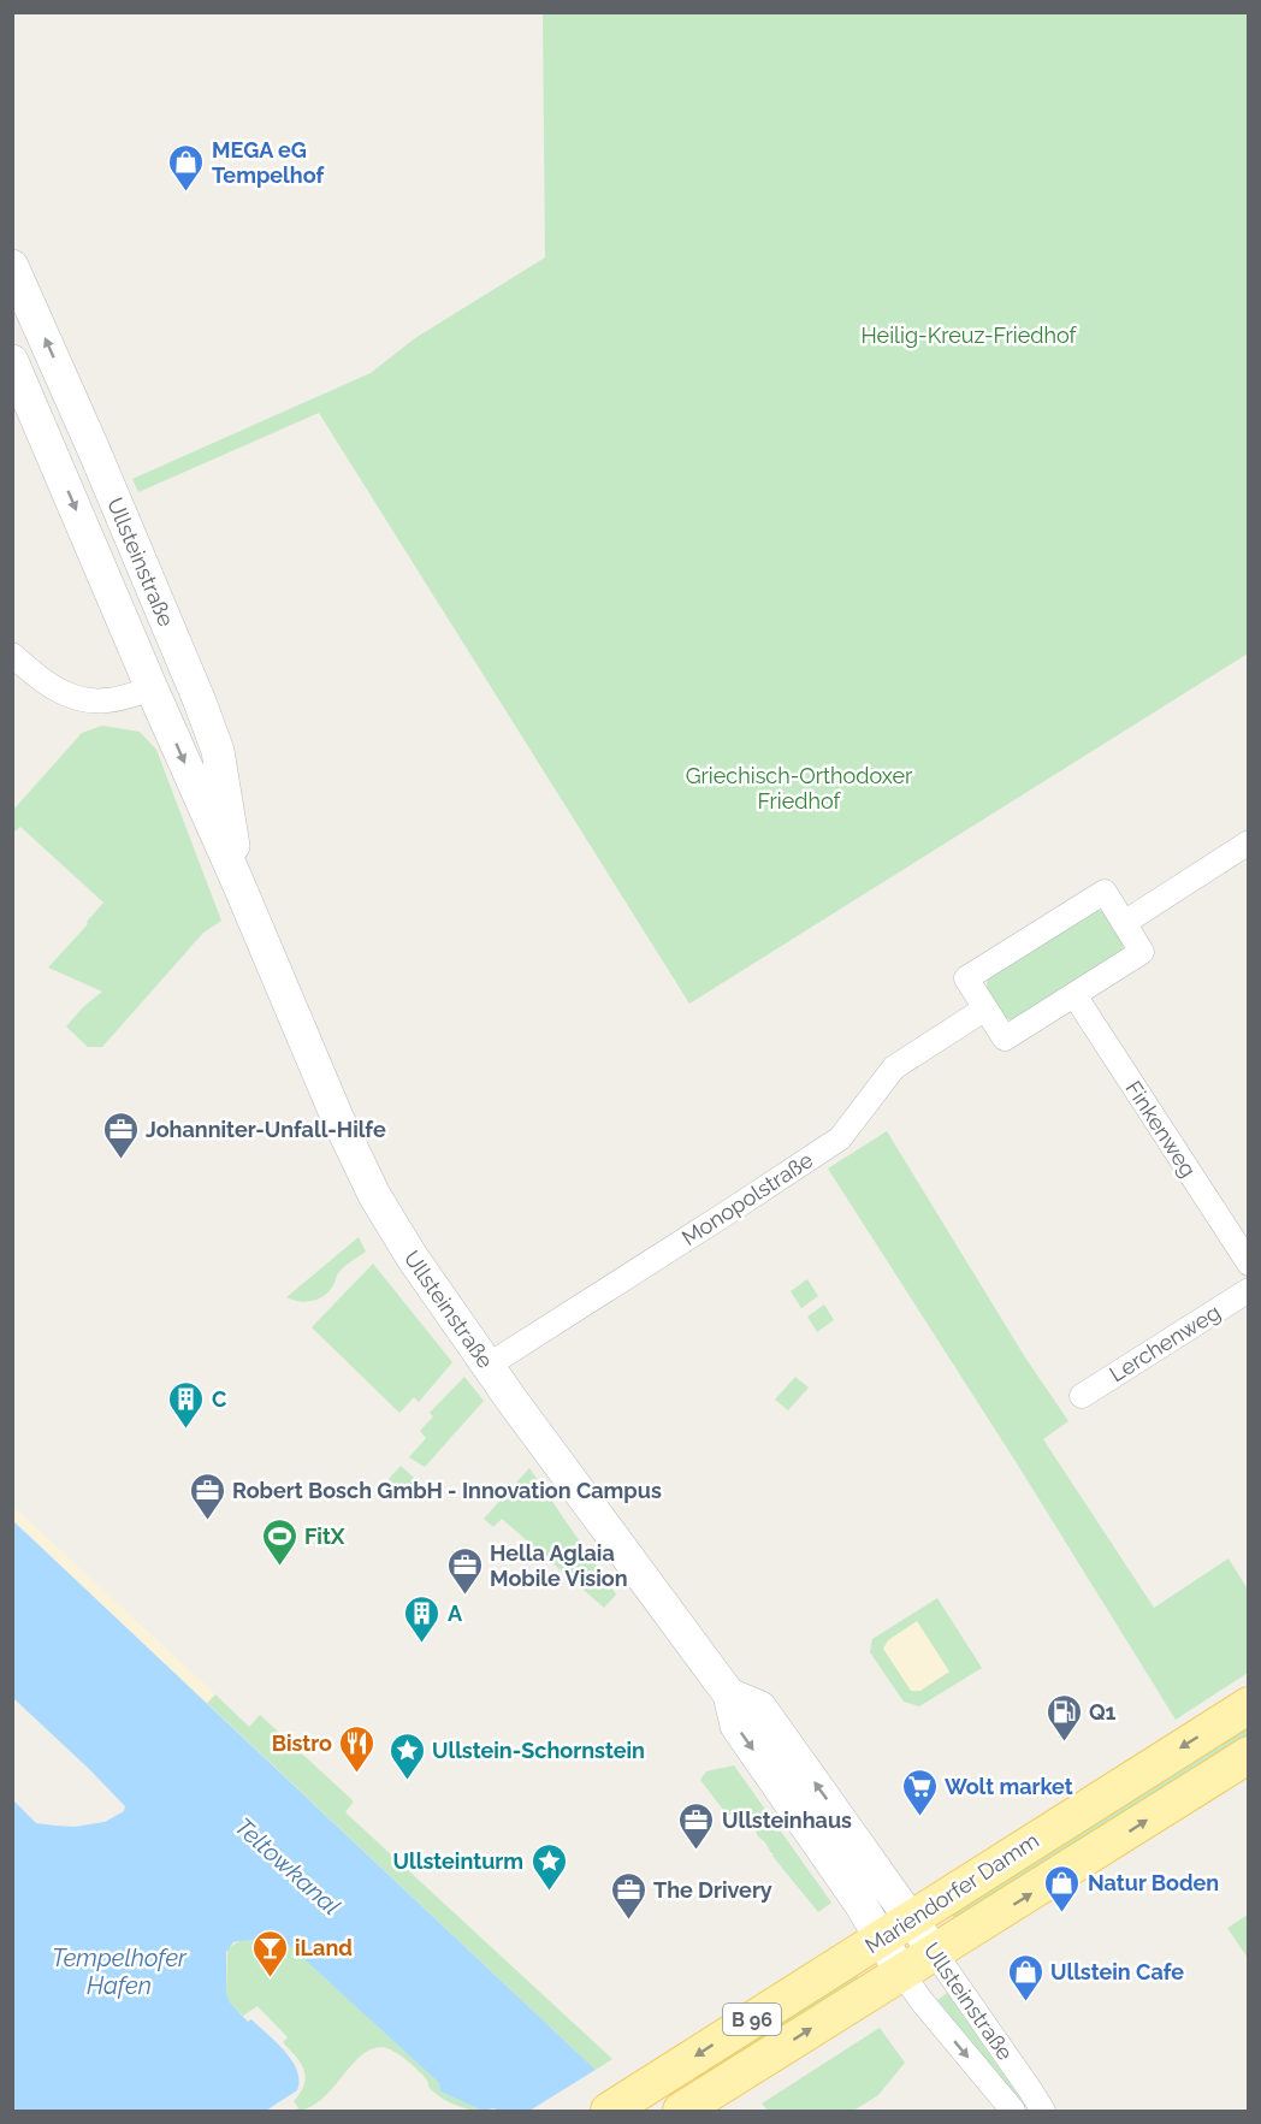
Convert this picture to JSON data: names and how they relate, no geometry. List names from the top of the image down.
{
  "streets": {
    "main road": ["Mariendorfer Damm", "B 96"],
    "street": [
      "Ullsteinstraße",
      "Finkenweg",
      "Monopolstraße",
      "Lerchenweg"
    ]
  },
  "crossings": [
    ["Ullsteinstraße", "Monopolstraße"],
    ["Ullsteinstraße", "Mariendorfer Damm"]
  ],
  "water": ["Teltowkanal", "Tempelhofer Hafen"],
  "parks": ["Heilig-Kreuz-Friedhof", "Griechisch-Orthodoxer Friedhof"],
  "places": {
    "shop": ["MEGA eG Tempelhof", "Natur Boden", "Ullstein Cafe"],
    "office": [
      "Johanniter-Unfall-Hilfe",
      "Robert Bosch GmbH - Innovation Campus",
      "Hella Aglaia Mobile Vision",
      "Ullsteinhaus",
      "The Drivery"
    ],
    "building": ["C", "A"],
    "sports": ["FitX"],
    "fuel station": ["Q1"],
    "restaurant": ["Bistro"],
    "place": ["Ullstein-Schornstein", "Ullsteinturm"],
    "supermarket": ["Wolt market"],
    "bar": ["iLand"]
  }
}
